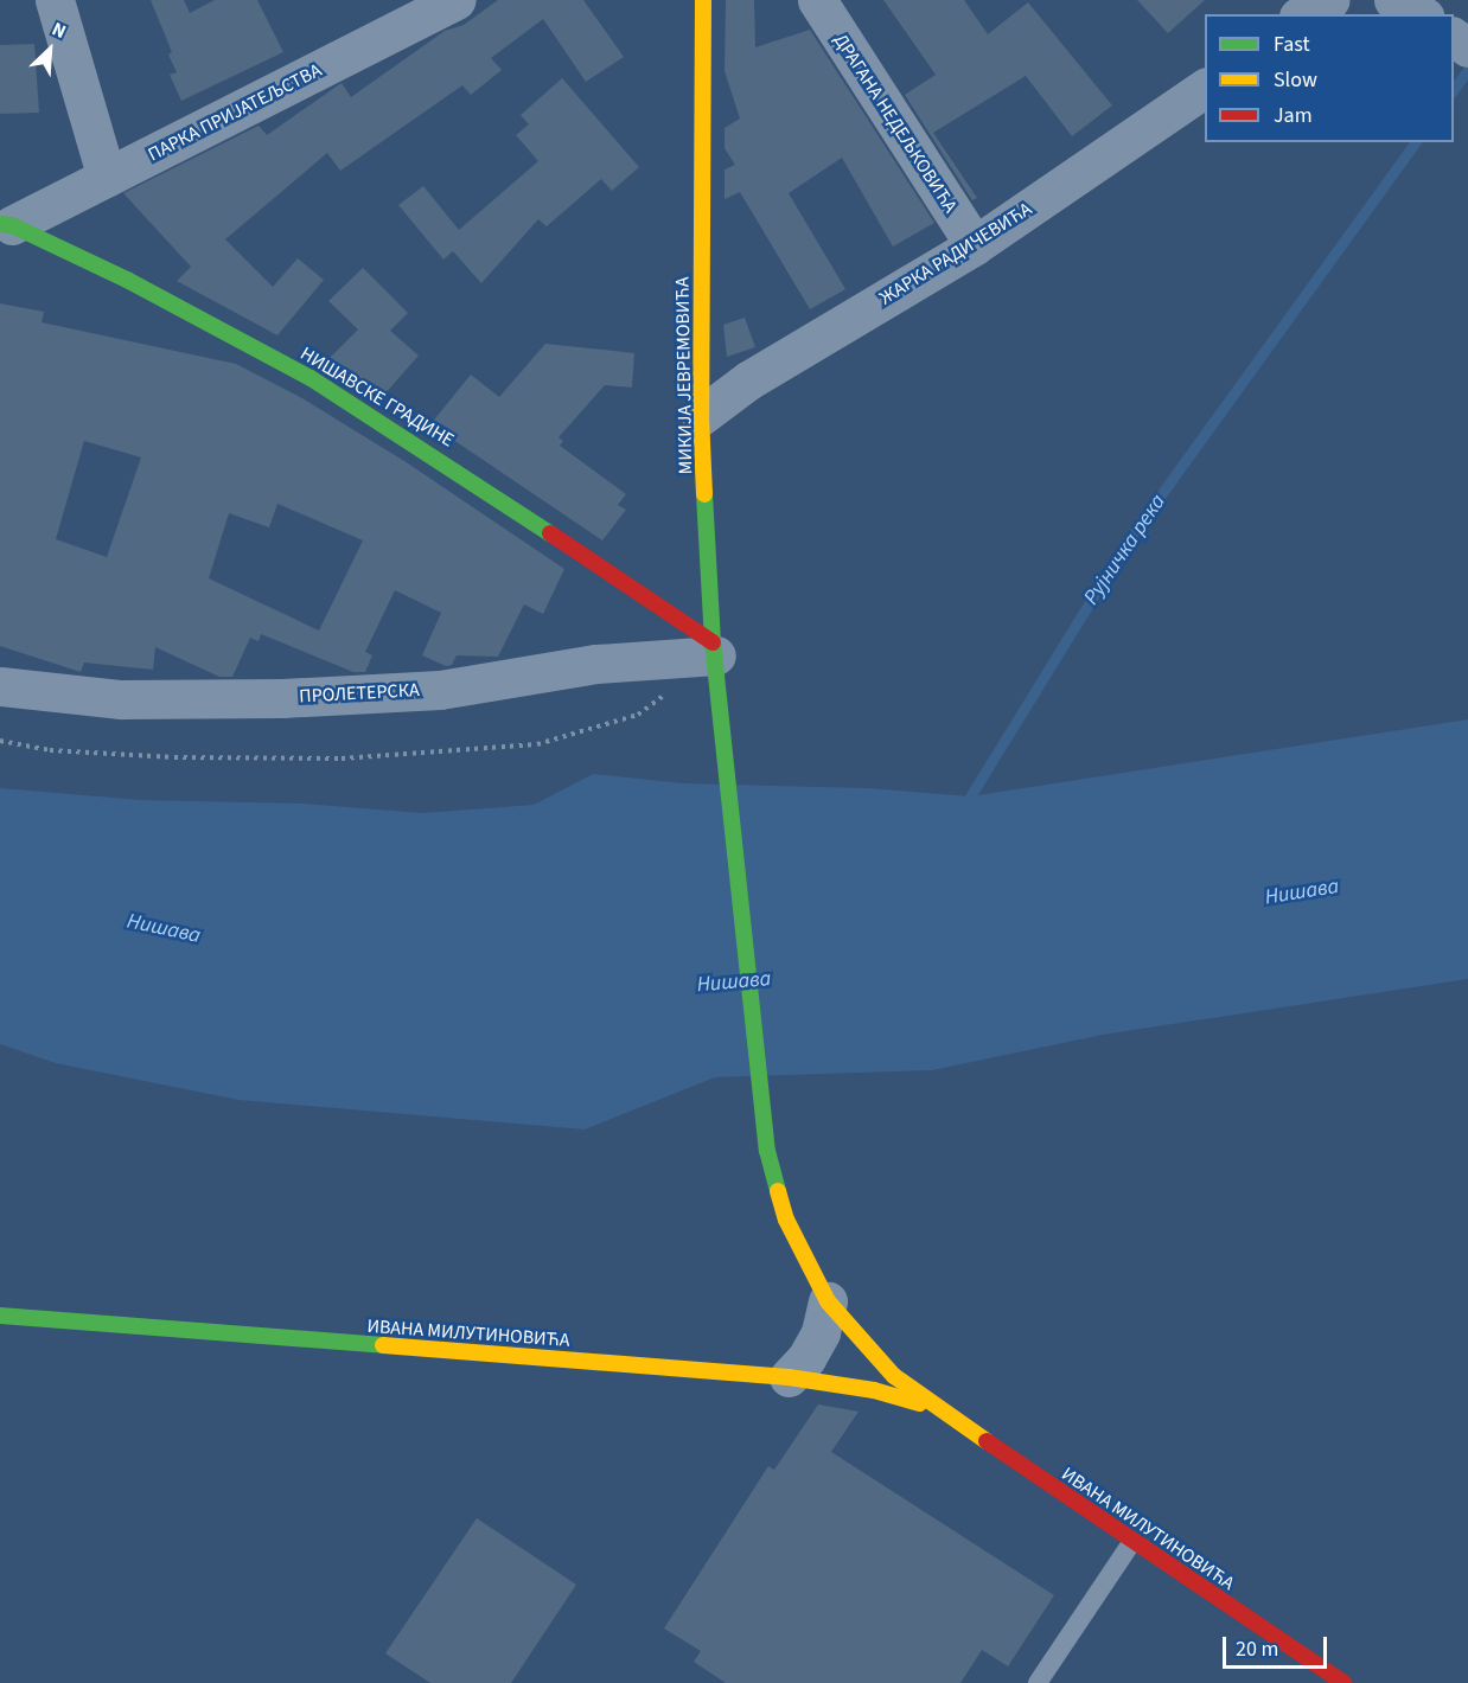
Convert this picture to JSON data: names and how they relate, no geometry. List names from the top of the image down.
{
  "streets": {
    "street": [
      "ПАРКА ПРИЈАТЕЉСТВА",
      "ДРАГАНА НЕДЕЉКОВИЋА",
      "ЖАРКА РАДИЧЕВИЋА",
      "МИКИЈА ЈЕВРЕМОВИЋА",
      "НИШАВСКЕ ГРАДИНЕ",
      "ПРОЛЕТЕРСКА",
      "ИВАНА МИЛУТИНОВИЋА"
    ]
  },
  "crossings": [
    ["ПАРКА ПРИЈАТЕЉСТВА", "НИШАВСКЕ ГРАДИНЕ"],
    ["ДРАГАНА НЕДЕЉКОВИЋА", "ЖАРКА РАДИЧЕВИЋА"],
    ["ЖАРКА РАДИЧЕВИЋА", "МИКИЈА ЈЕВРЕМОВИЋА"],
    ["МИКИЈА ЈЕВРЕМОВИЋА", "НИШАВСКЕ ГРАДИНЕ"],
    ["МИКИЈА ЈЕВРЕМОВИЋА", "ПРОЛЕТЕРСКА"],
    ["МИКИЈА ЈЕВРЕМОВИЋА", "ИВАНА МИЛУТИНОВИЋА"],
    ["НИШАВСКЕ ГРАДИНЕ", "ПРОЛЕТЕРСКА"]
  ],
  "water": ["Рујничка река", "Нишава"],
  "legend": ["Fast", "Slow", "Jam"],
  "scale_bar": "20 m",
  "north": "top right"
}
